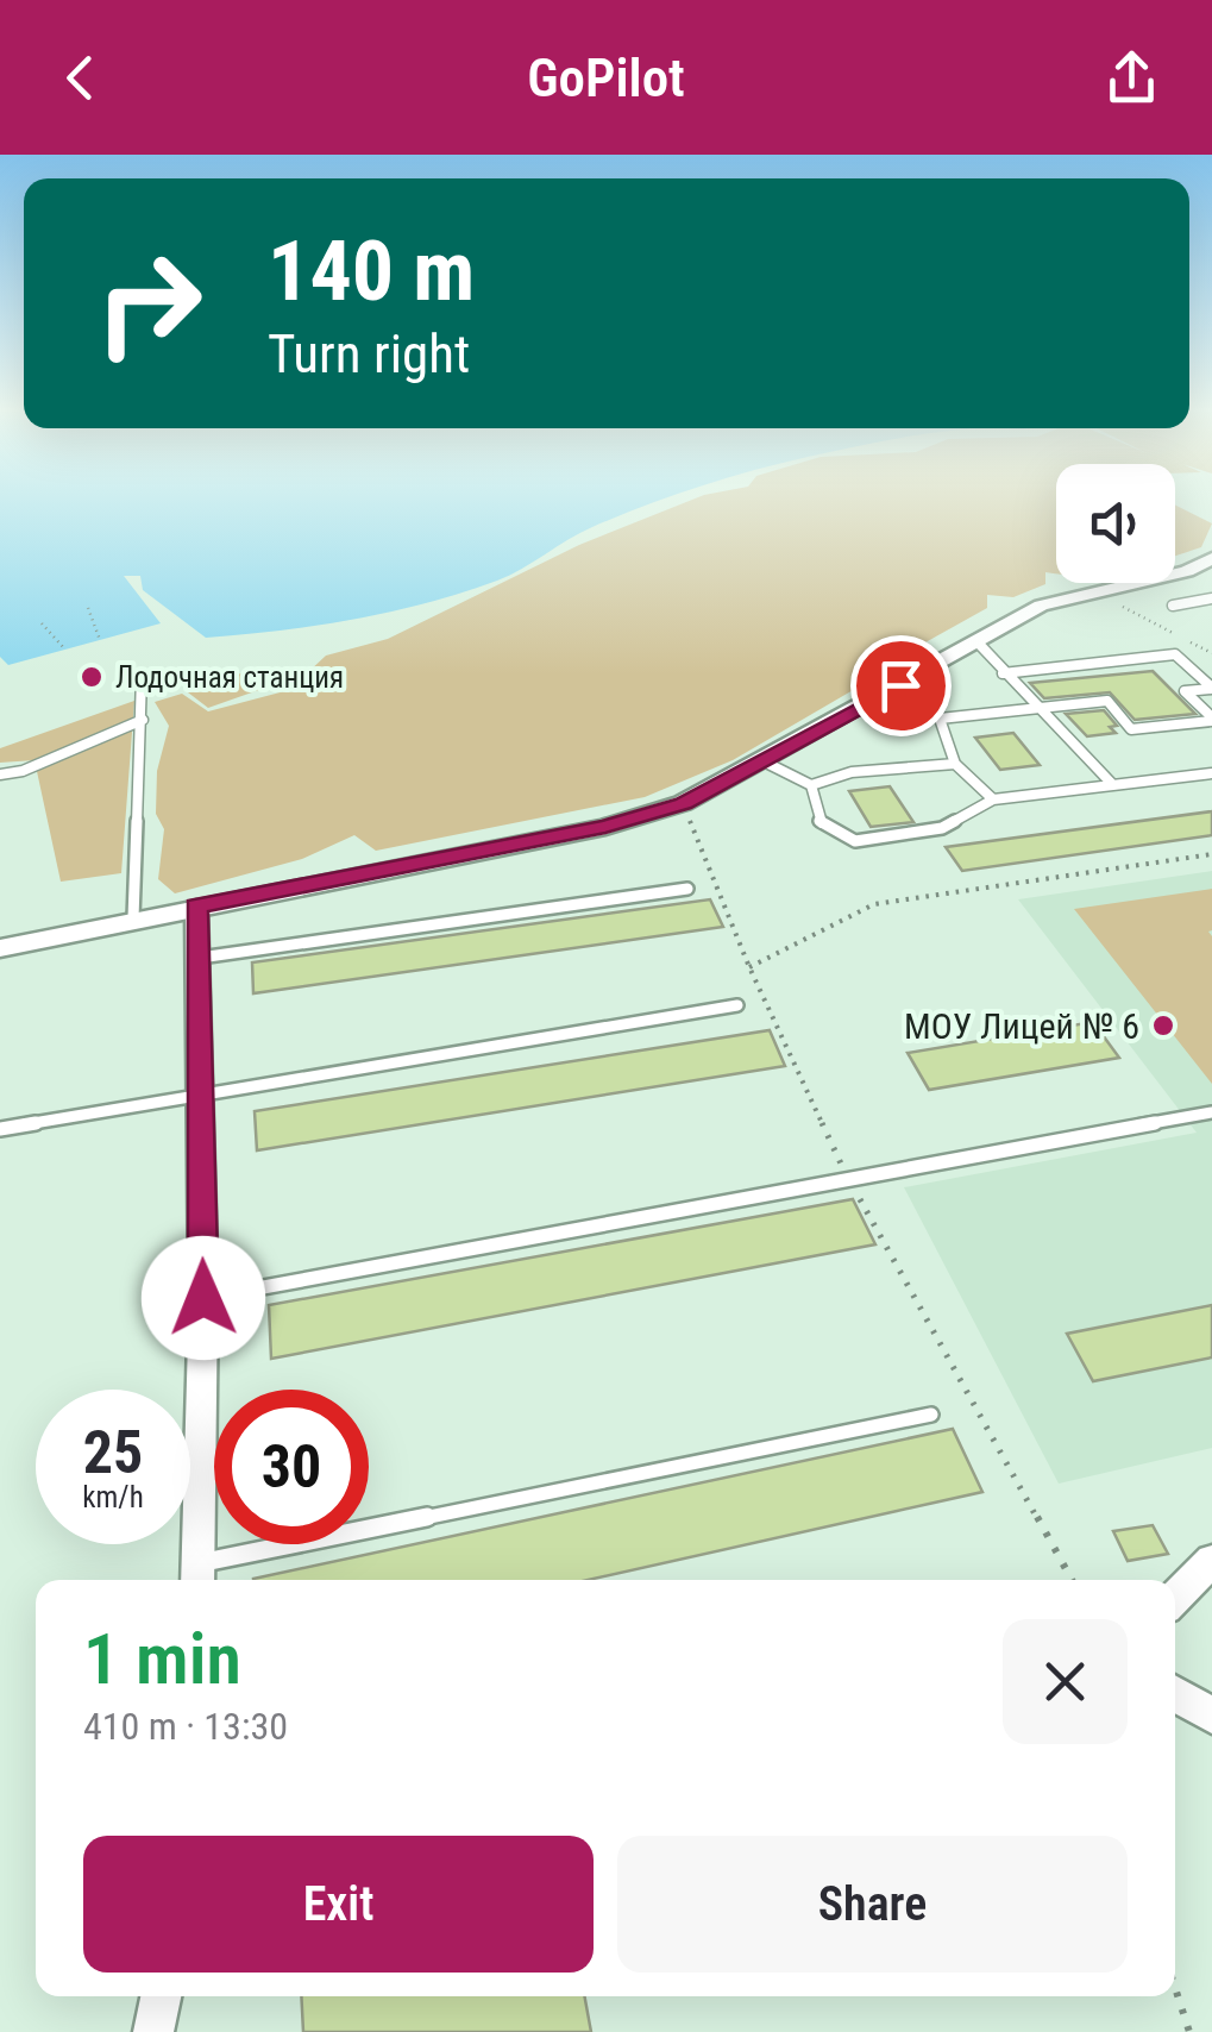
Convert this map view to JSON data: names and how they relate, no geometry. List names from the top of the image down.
{
  "places": ["Лодочная станция", "МОУ Лицей № 6"],
  "page": {
    "header": "GoPilot",
    "turn": ["140 m", "Turn right"],
    "speed": "25 km/h",
    "limit": "30",
    "heading": ["1 min", "410 m · 13:30"],
    "buttons": ["Exit", "Share"]
  }
}
